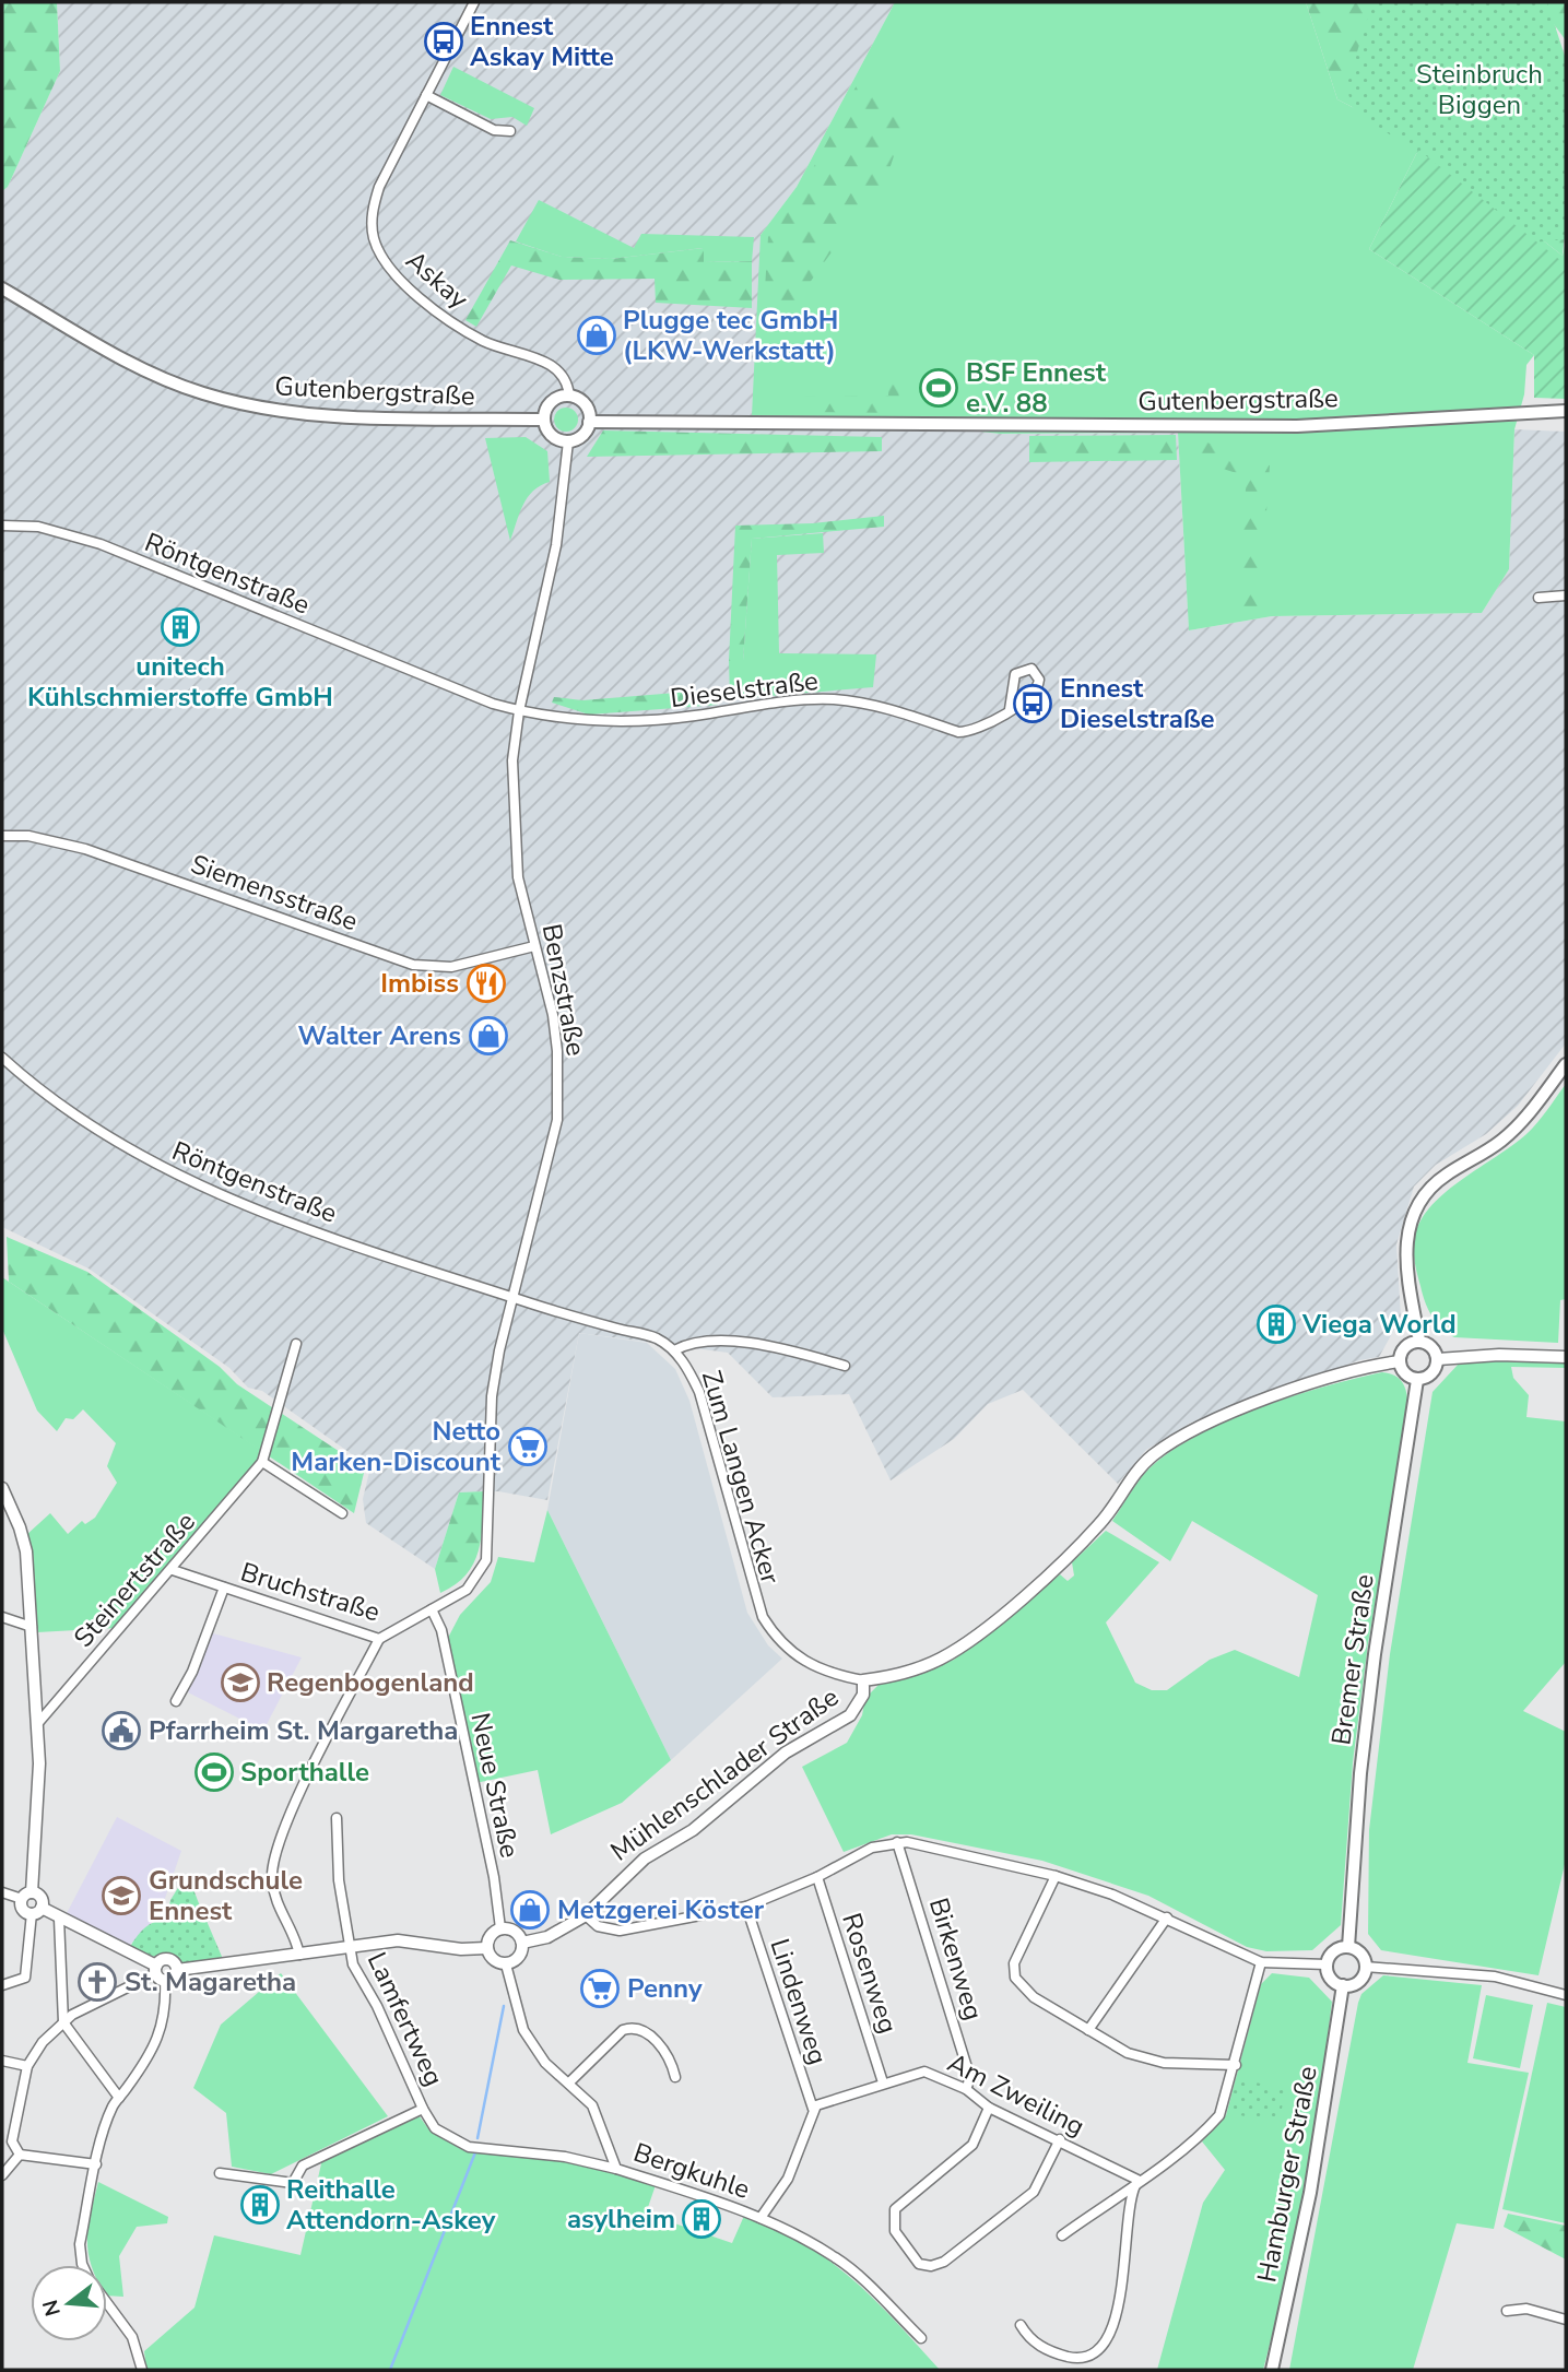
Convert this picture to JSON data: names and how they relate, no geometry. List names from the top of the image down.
{
  "streets": {
    "main road": ["Gutenbergstraße", "Bremer Straße", "Hamburger Straße"],
    "street": [
      "Askay",
      "Röntgenstraße",
      "Dieselstraße",
      "Siemensstraße",
      "Benzstraße",
      "Zum Langen Acker",
      "Steinertstraße",
      "Bruchstraße",
      "Mühlenschlader Straße",
      "Neue Straße",
      "Birkenweg",
      "Rosenweg",
      "Lindenweg",
      "Lamfertweg",
      "Am Zweiling",
      "Bergkuhle"
    ]
  },
  "crossings": [
    ["Askay", "Gutenbergstraße"],
    ["Askay", "Benzstraße"],
    ["Gutenbergstraße", "Benzstraße"],
    ["Röntgenstraße", "Dieselstraße"],
    ["Röntgenstraße", "Benzstraße"],
    ["Röntgenstraße", "Zum Langen Acker"],
    ["Dieselstraße", "Benzstraße"],
    ["Siemensstraße", "Benzstraße"],
    ["Benzstraße", "Zum Langen Acker"],
    ["Benzstraße", "Bruchstraße"],
    ["Benzstraße", "Neue Straße"],
    ["Zum Langen Acker", "Mühlenschlader Straße"],
    ["Steinertstraße", "Bruchstraße"],
    ["Bruchstraße", "Neue Straße"],
    ["Bremer Straße", "Mühlenschlader Straße"],
    ["Bremer Straße", "Hamburger Straße"],
    ["Mühlenschlader Straße", "Neue Straße"],
    ["Mühlenschlader Straße", "Bergkuhle"],
    ["Neue Straße", "Bergkuhle"],
    ["Birkenweg", "Am Zweiling"],
    ["Rosenweg", "Am Zweiling"],
    ["Lindenweg", "Am Zweiling"],
    ["Lamfertweg", "Bergkuhle"]
  ],
  "parks": ["Steinbruch Biggen"],
  "places": {
    "bus stop": ["Ennest Askay Mitte", "Ennest Dieselstraße"],
    "shop": ["Plugge tec GmbH (LKW-Werkstatt)", "Walter Arens", "Metzgerei Köster"],
    "sports": ["BSF Ennest e.V. 88", "Sporthalle"],
    "building": [
      "unitech Kühlschmierstoffe GmbH",
      "Viega World",
      "Reithalle Attendorn-Askey",
      "asylheim"
    ],
    "restaurant": ["Imbiss"],
    "supermarket": ["Netto Marken-Discount", "Penny"],
    "school or university": ["Regenbogenland", "Grundschule Ennest"],
    "public building": ["Pfarrheim St. Margaretha"],
    "church": ["St. Magaretha"]
  },
  "north": "left"
}
